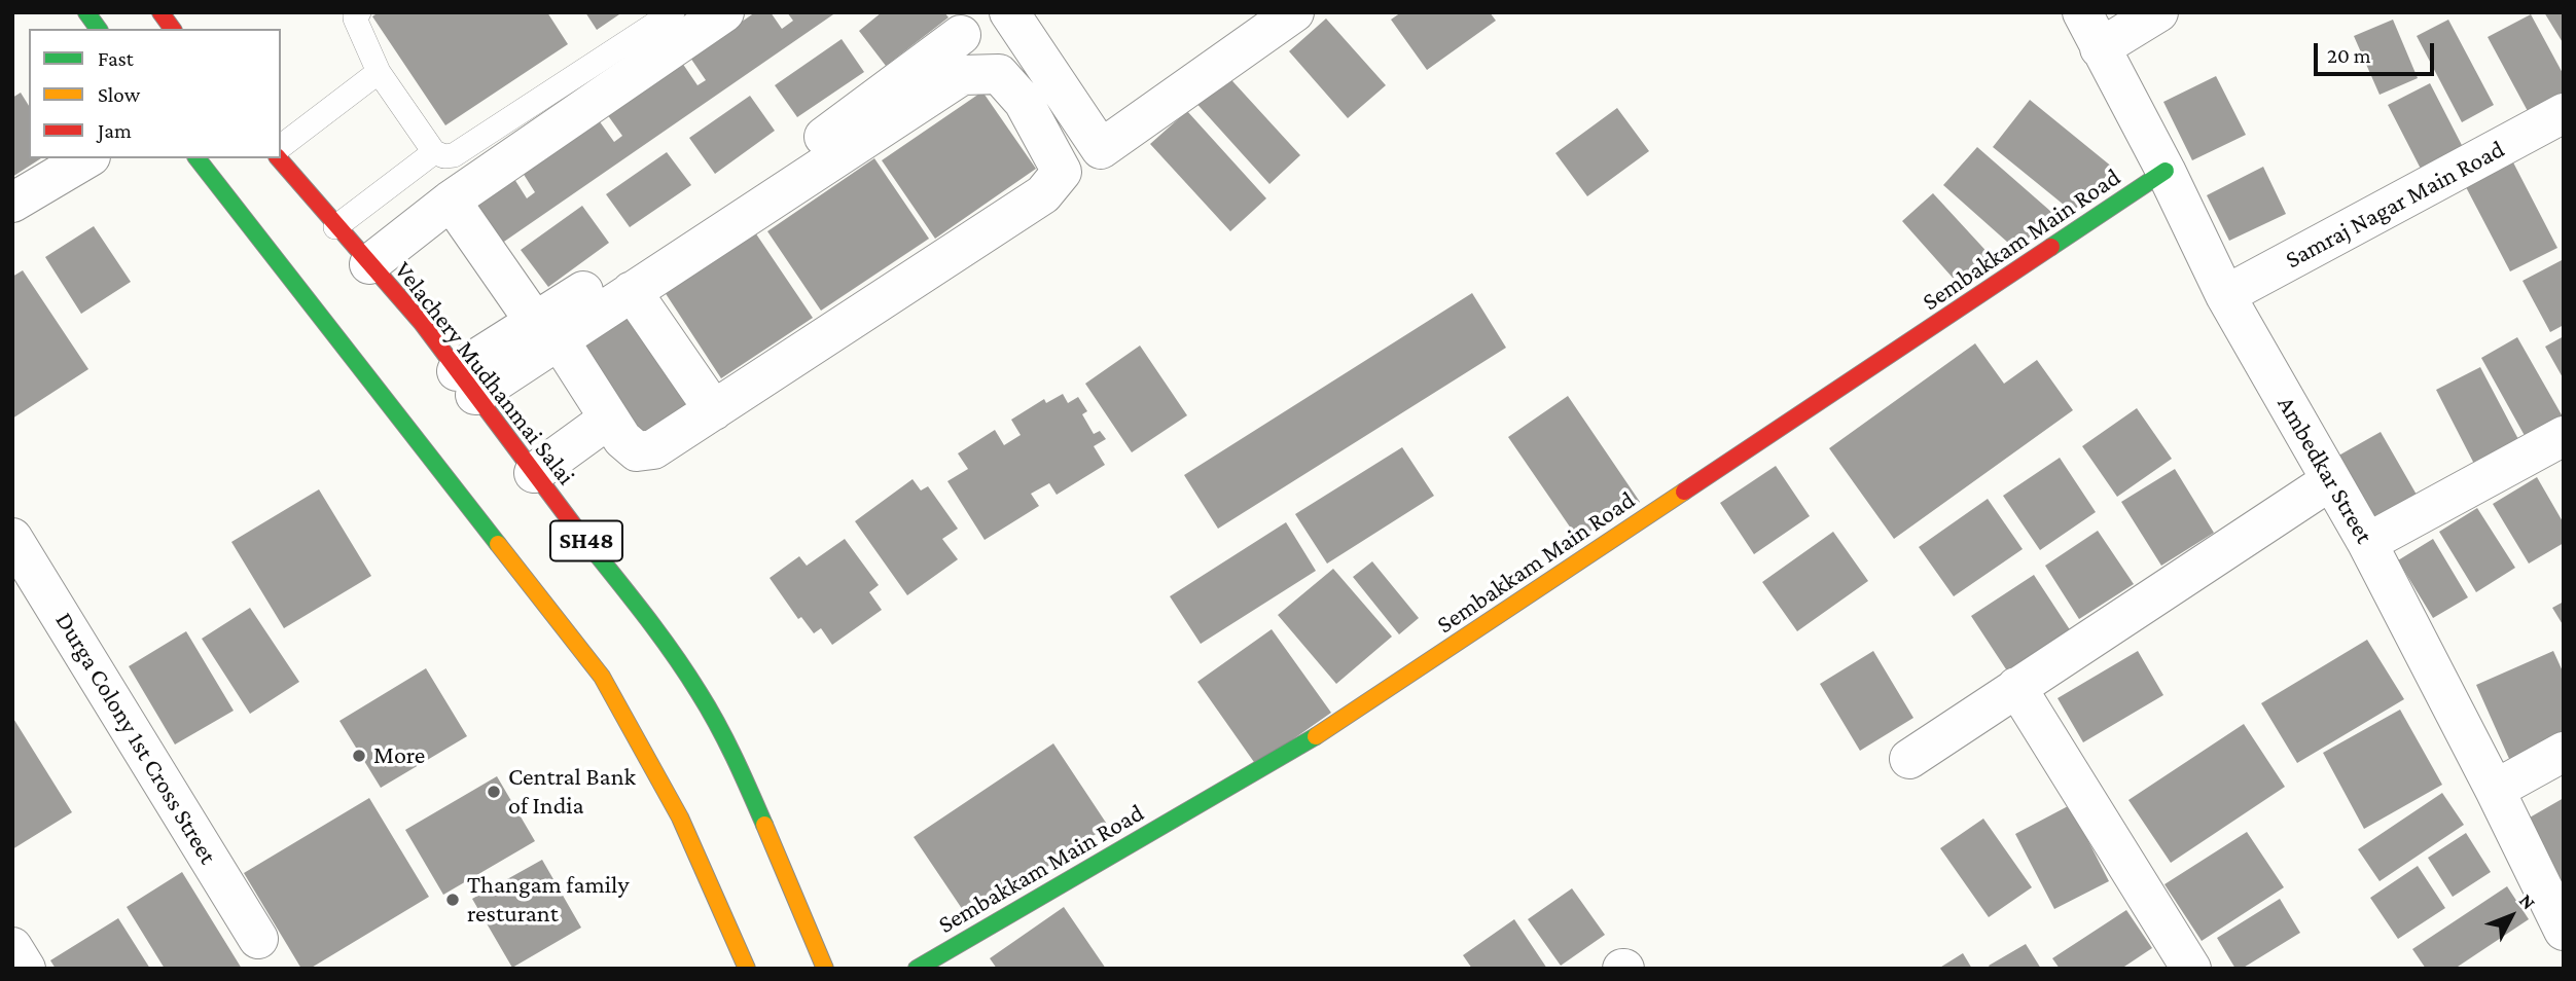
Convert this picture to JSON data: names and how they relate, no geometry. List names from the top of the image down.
{
  "streets": {
    "main road": ["Sembakkam Main Road", "Velachery Mudhanmai Salai", "SH48"],
    "street": ["Samraj Nagar Main Road", "Ambedkar Street", "Durga Colony 1st Cross Street"]
  },
  "crossings": [
    ["Samraj Nagar Main Road", "Ambedkar Street"],
    ["Sembakkam Main Road", "Ambedkar Street"]
  ],
  "places": ["More", "Central Bank of India", "Thangam family resturant"],
  "legend": ["Fast", "Slow", "Jam"],
  "scale_bar": "20 m",
  "north": "top right"
}
